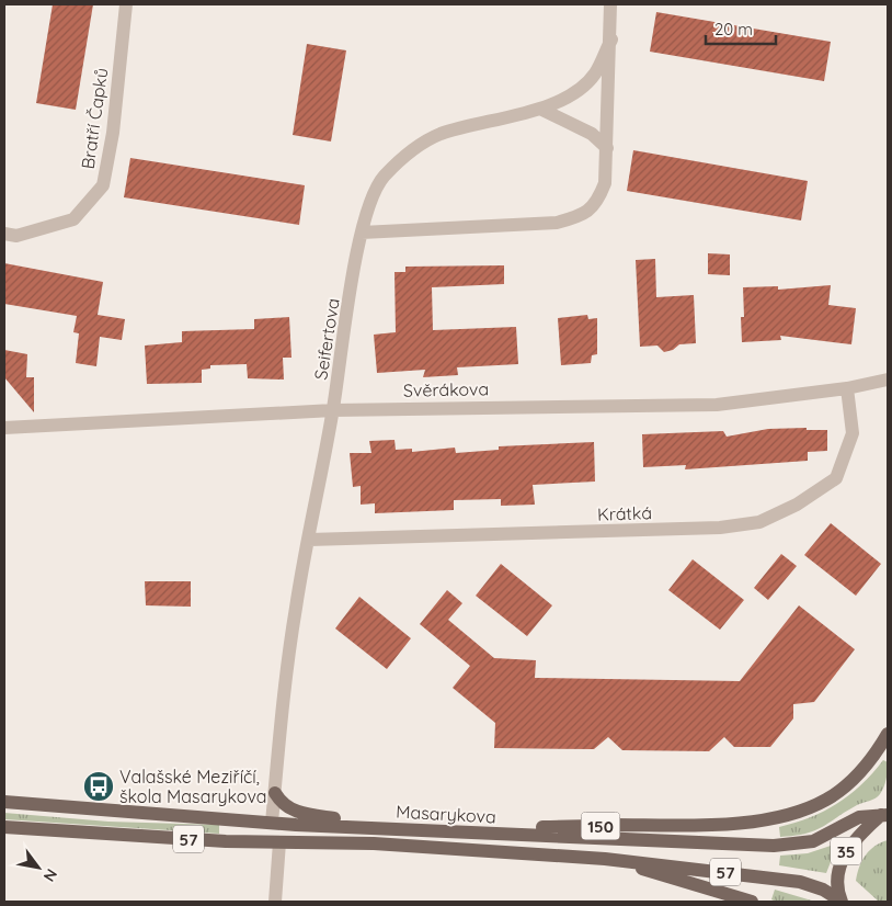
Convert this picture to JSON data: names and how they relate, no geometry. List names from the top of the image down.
{
  "streets": {
    "main road": [
      "Masarykova",
      "150",
      "57",
      "35"
    ],
    "street": [
      "Bratří Čapků",
      "Seifertova",
      "Svěrákova",
      "Krátká"
    ]
  },
  "crossings": [
    ["Seifertova", "Svěrákova"],
    ["Seifertova", "Krátká"],
    ["Seifertova", "Masarykova"],
    ["Seifertova", "57"],
    ["Svěrákova", "Krátká"],
    ["Masarykova", "150"],
    ["Masarykova", "57"],
    ["Masarykova", "35"],
    ["150", "57"]
  ],
  "places": {
    "bus stop": ["Valašské Meziříčí, škola Masarykova"]
  },
  "scale_bar": "20 m",
  "north": "bottom right"
}
